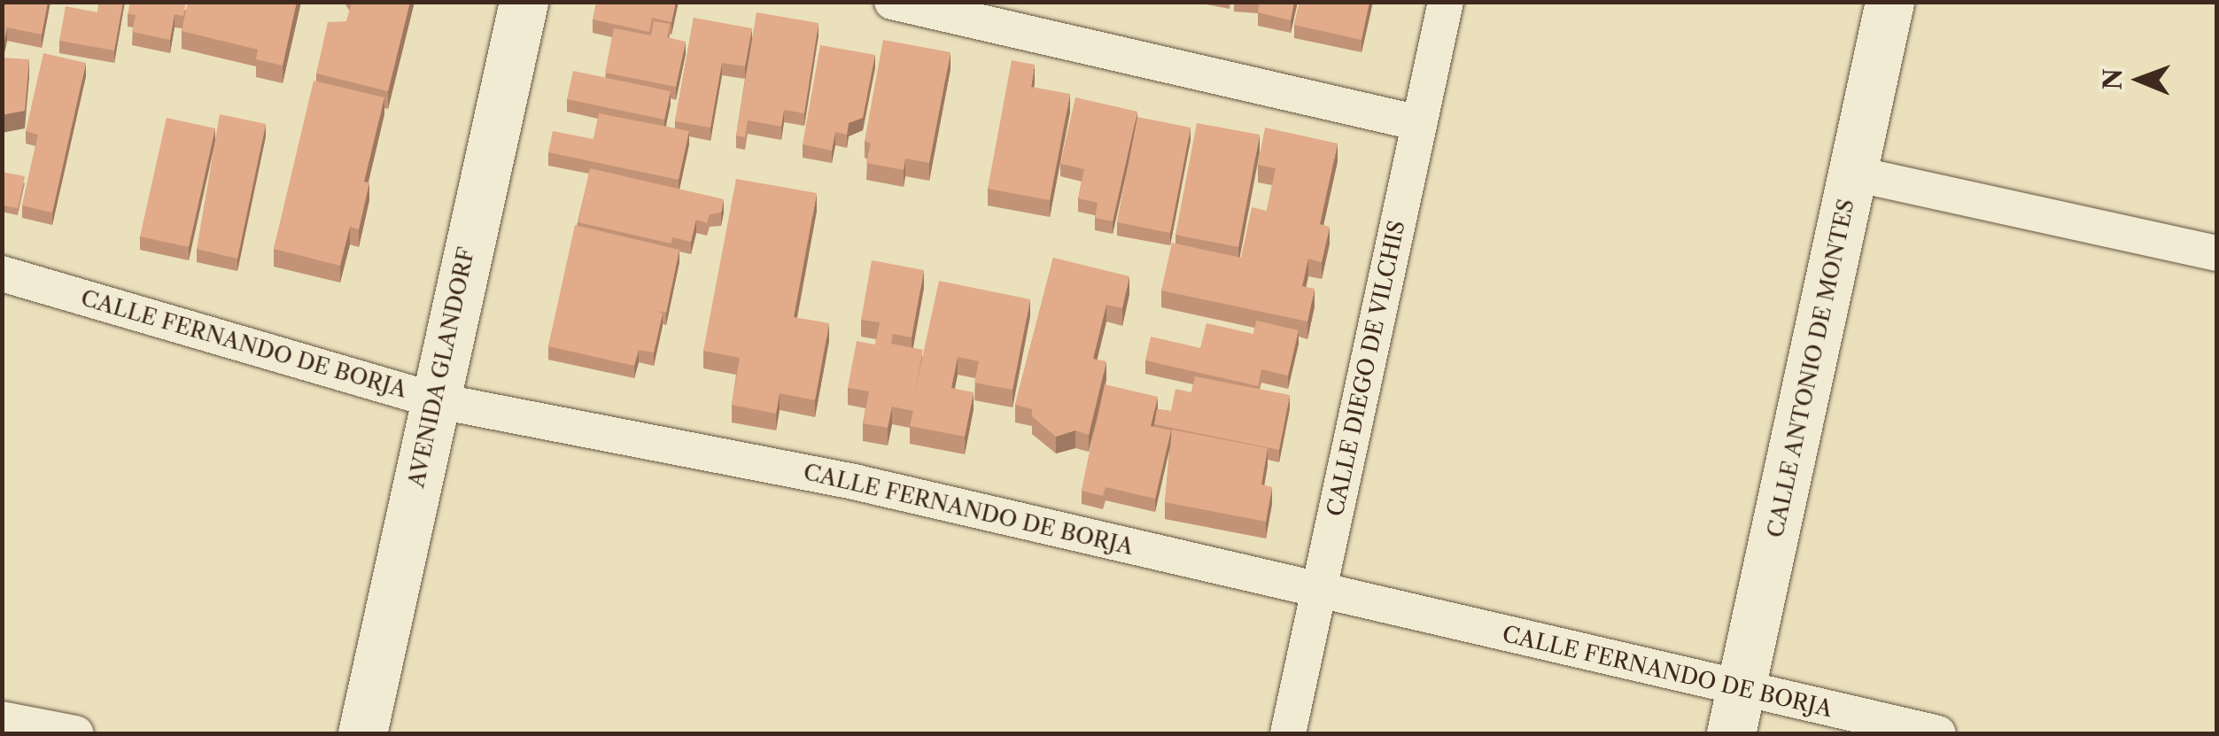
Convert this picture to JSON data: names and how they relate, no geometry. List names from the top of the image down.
{
  "streets": {
    "main road": ["AVENIDA GLANDORF", "CALLE ANTONIO DE MONTES"],
    "street": ["CALLE FERNANDO DE BORJA", "CALLE DIEGO DE VILCHIS"]
  },
  "crossings": [
    ["CALLE FERNANDO DE BORJA", "AVENIDA GLANDORF"],
    ["CALLE FERNANDO DE BORJA", "CALLE DIEGO DE VILCHIS"],
    ["CALLE FERNANDO DE BORJA", "CALLE ANTONIO DE MONTES"]
  ],
  "north": "left"
}
